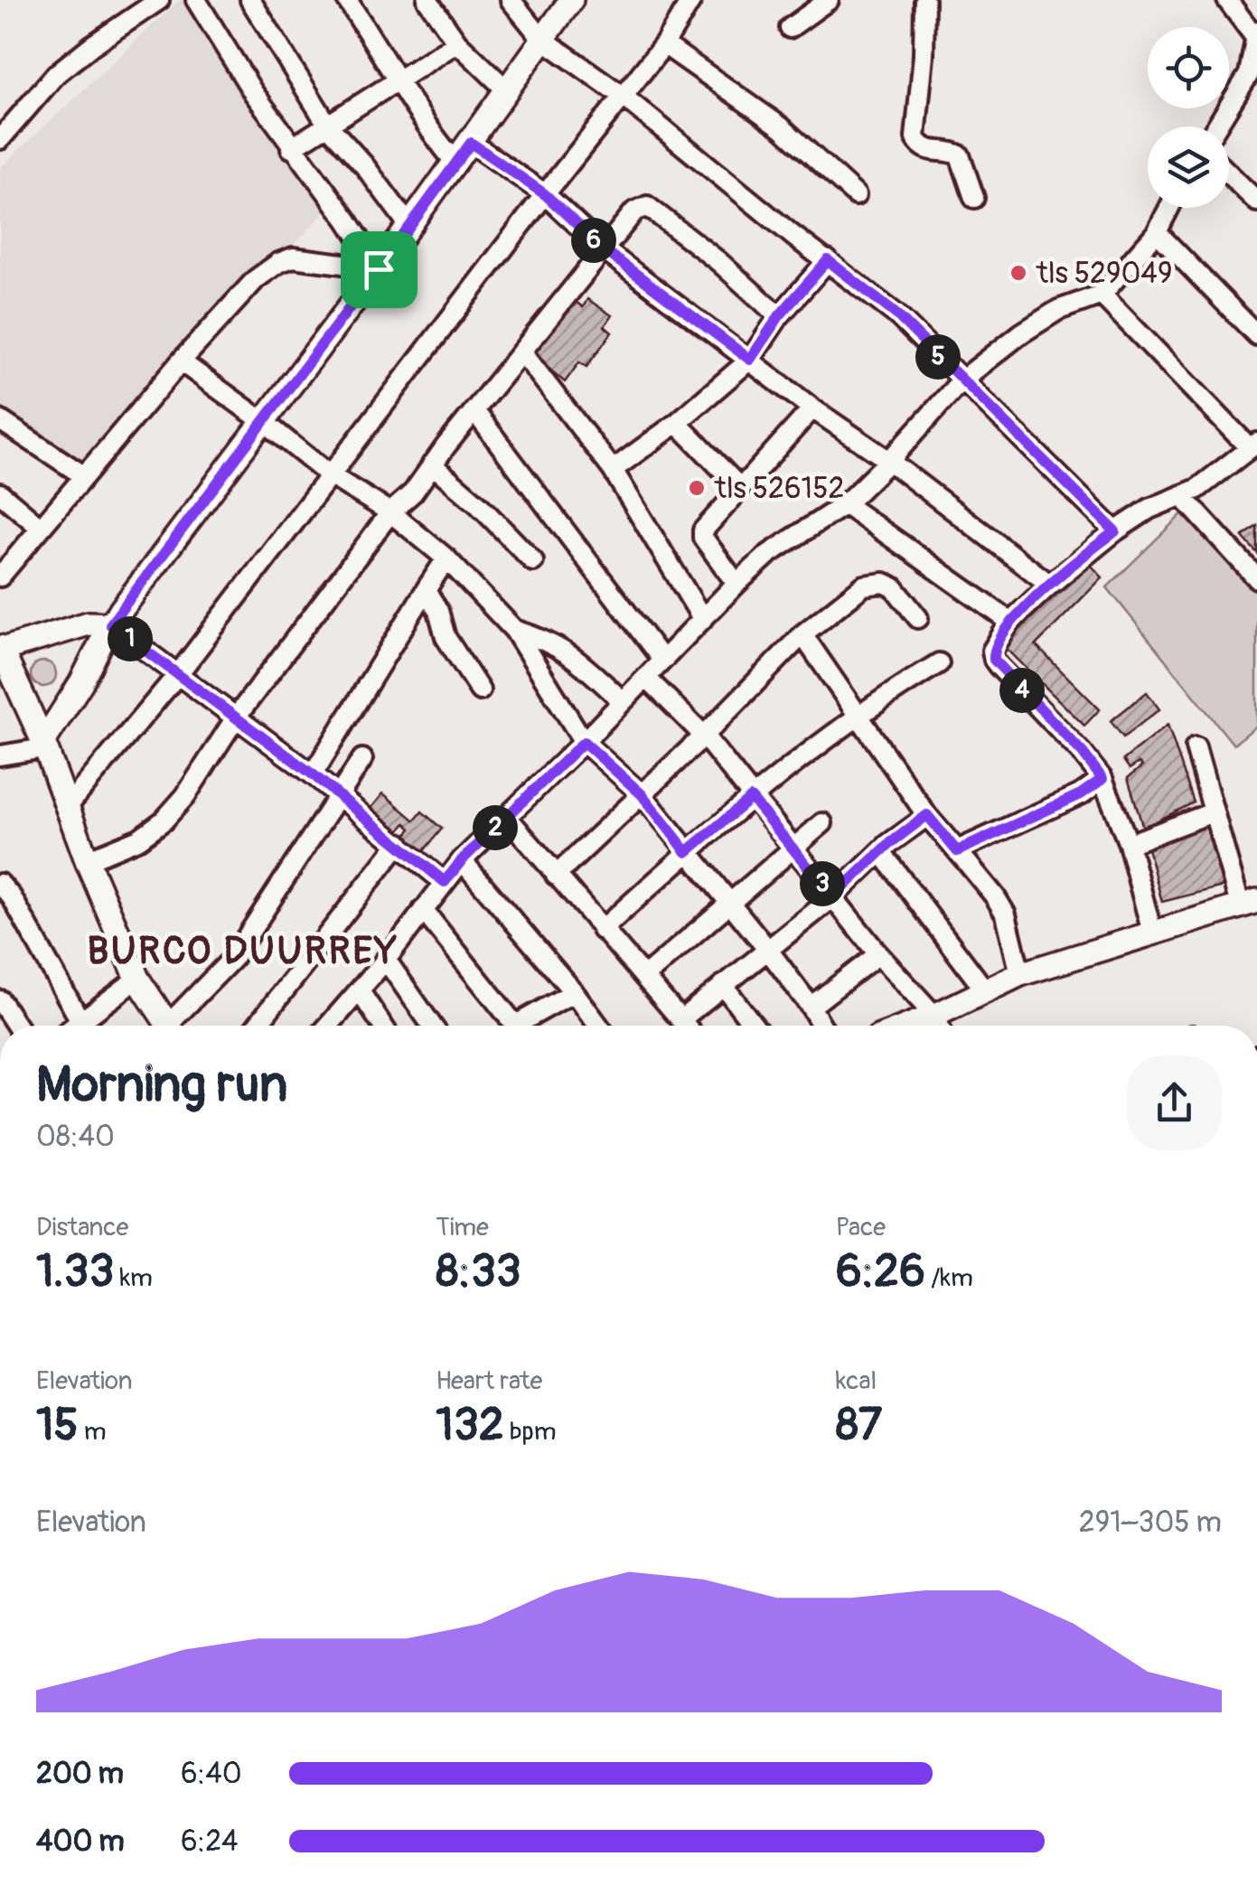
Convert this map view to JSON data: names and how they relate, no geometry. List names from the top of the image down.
{
  "districts": ["BURCO DUURREY"],
  "places": ["tls 529049", "tls 526152"],
  "page": {
    "pins": [
      "6",
      "5",
      "1",
      "4",
      "2",
      "3"
    ],
    "heading": ["Morning run", "08:40"],
    "stats": [
      ["Distance", "1.33 km"],
      ["Time", "8:33"],
      ["Pace", "6:26 /km"],
      ["Elevation", "15 m"],
      ["Heart rate", "132 bpm"],
      ["kcal", "87"]
    ],
    "chart": ["Elevation", "291–305 m"],
    "list": [
      {
        "name": "200 m",
        "note": "6:40"
      },
      {
        "name": "400 m",
        "note": "6:24"
      }
    ]
  }
}
